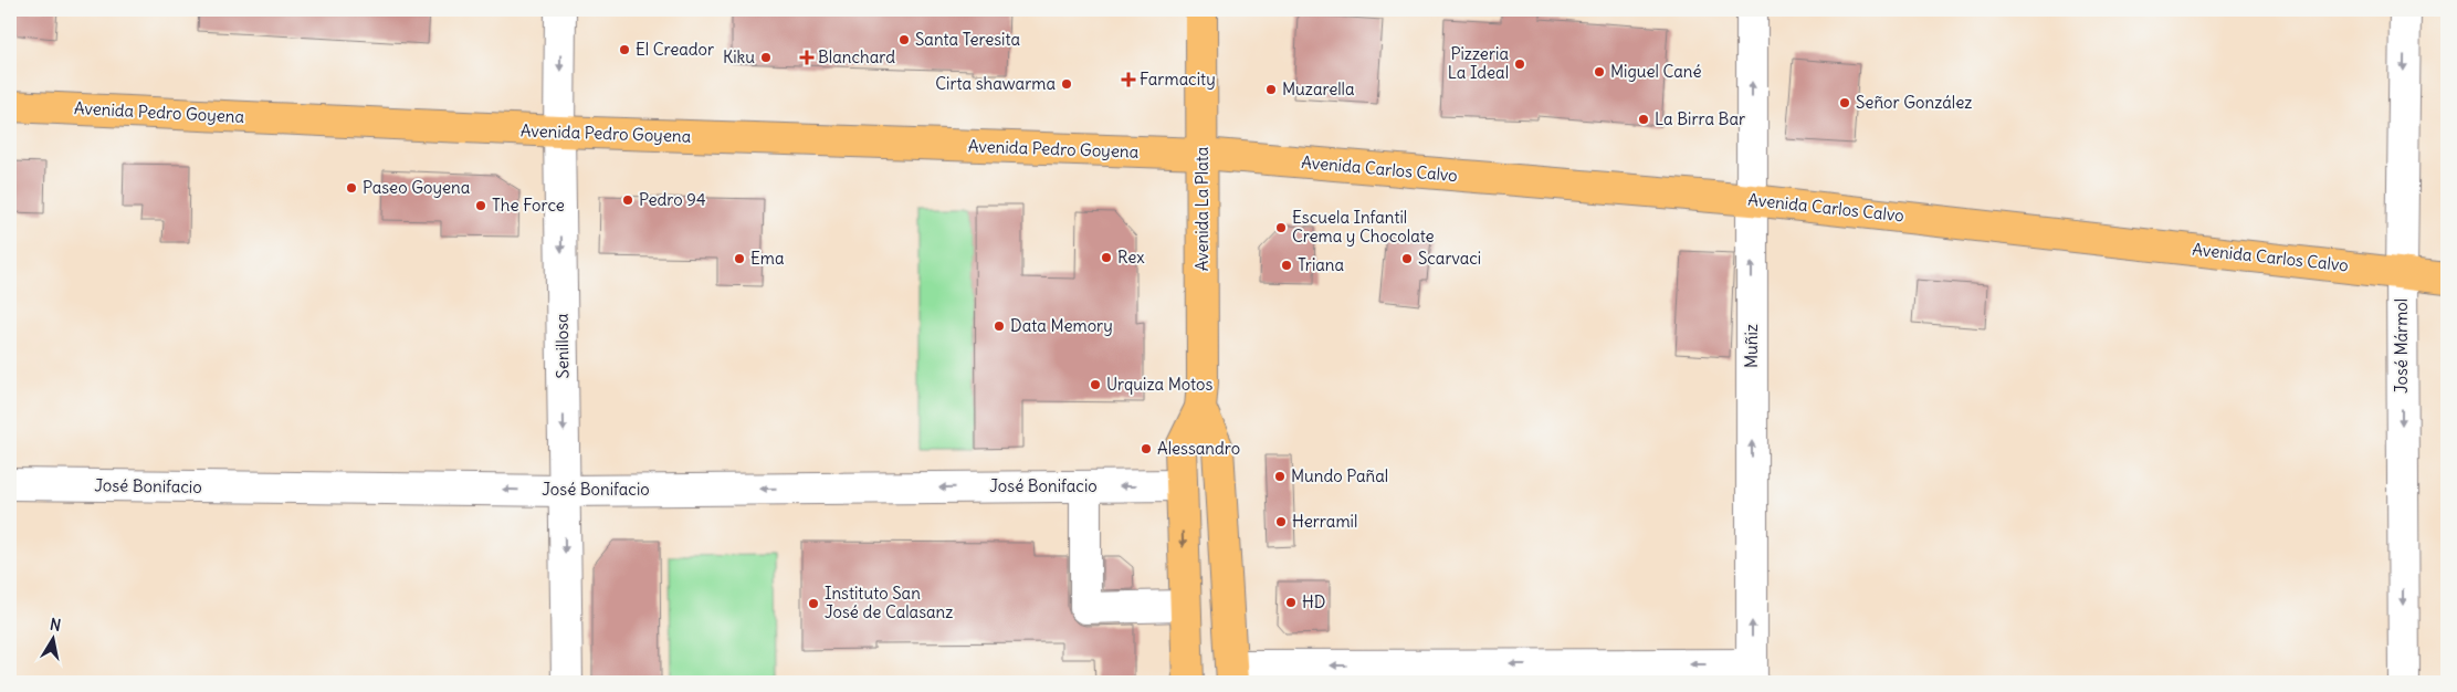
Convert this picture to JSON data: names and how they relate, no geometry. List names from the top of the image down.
{
  "streets": {
    "main road": ["Avenida Pedro Goyena", "Avenida Carlos Calvo", "Avenida La Plata"],
    "street": [
      "Senillosa",
      "Muñiz",
      "José Mármol",
      "José Bonifacio"
    ]
  },
  "crossings": [
    ["Avenida Pedro Goyena", "Avenida Carlos Calvo"],
    ["Avenida Pedro Goyena", "Avenida La Plata"],
    ["Avenida Pedro Goyena", "Senillosa"],
    ["Avenida Carlos Calvo", "Avenida La Plata"],
    ["Avenida Carlos Calvo", "Muñiz"],
    ["Avenida Carlos Calvo", "José Mármol"],
    ["Avenida La Plata", "José Bonifacio"],
    ["Senillosa", "José Bonifacio"]
  ],
  "one_way": [
    "Senillosa",
    "Muñiz",
    "José Mármol",
    "José Bonifacio"
  ],
  "places": {
    "other": [
      "Santa Teresita",
      "El Creador",
      "Kiku",
      "Pizzeria La Ideal",
      "Miguel Cané",
      "Cirta shawarma",
      "Muzarella",
      "Señor González",
      "La Birra Bar",
      "Paseo Goyena",
      "Pedro 94",
      "The Force",
      "Escuela Infantil Crema y Chocolate",
      "Rex",
      "Ema",
      "Scarvaci",
      "Triana",
      "Data Memory",
      "Urquiza Motos",
      "Alessandro",
      "Mundo Pañal",
      "Herramil",
      "HD",
      "Instituto San José de Calasanz"
    ],
    "health": ["Blanchard", "Farmacity"]
  },
  "north": "top"
}
